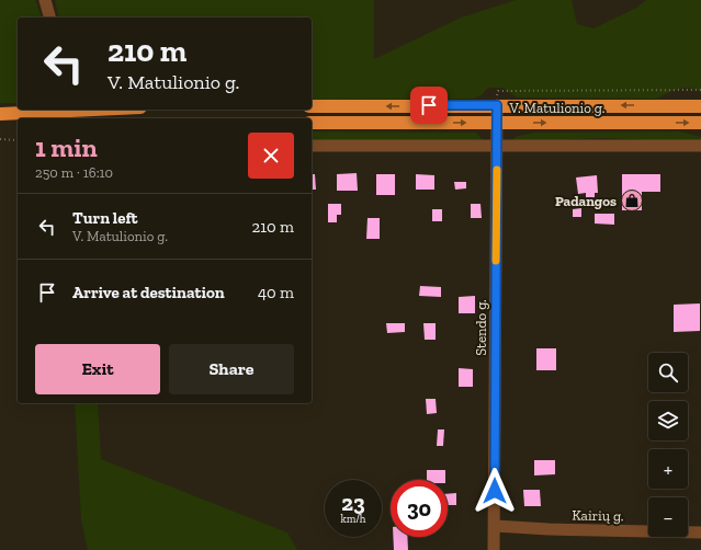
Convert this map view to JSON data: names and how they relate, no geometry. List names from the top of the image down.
{
  "streets": {
    "highway": ["V. Matulionio g."],
    "street": ["Stendo g.", "Kairių g."]
  },
  "crossings": [
    ["V. Matulionio g.", "Stendo g."],
    ["Stendo g.", "Kairių g."]
  ],
  "places": {
    "shop": ["Padangos"]
  },
  "page": {
    "turn": ["210 m", "V. Matulionio g."],
    "heading": ["1 min", "250 m · 16:10"],
    "list": [
      {
        "name": "Turn left",
        "note": "V. Matulionio g.",
        "value": "210 m"
      },
      {
        "name": "Arrive at destination",
        "value": "40 m"
      }
    ],
    "buttons": ["Exit", "Share"],
    "map_buttons": ["+", "−"],
    "speed": "23 km/h",
    "limit": "30"
  }
}
